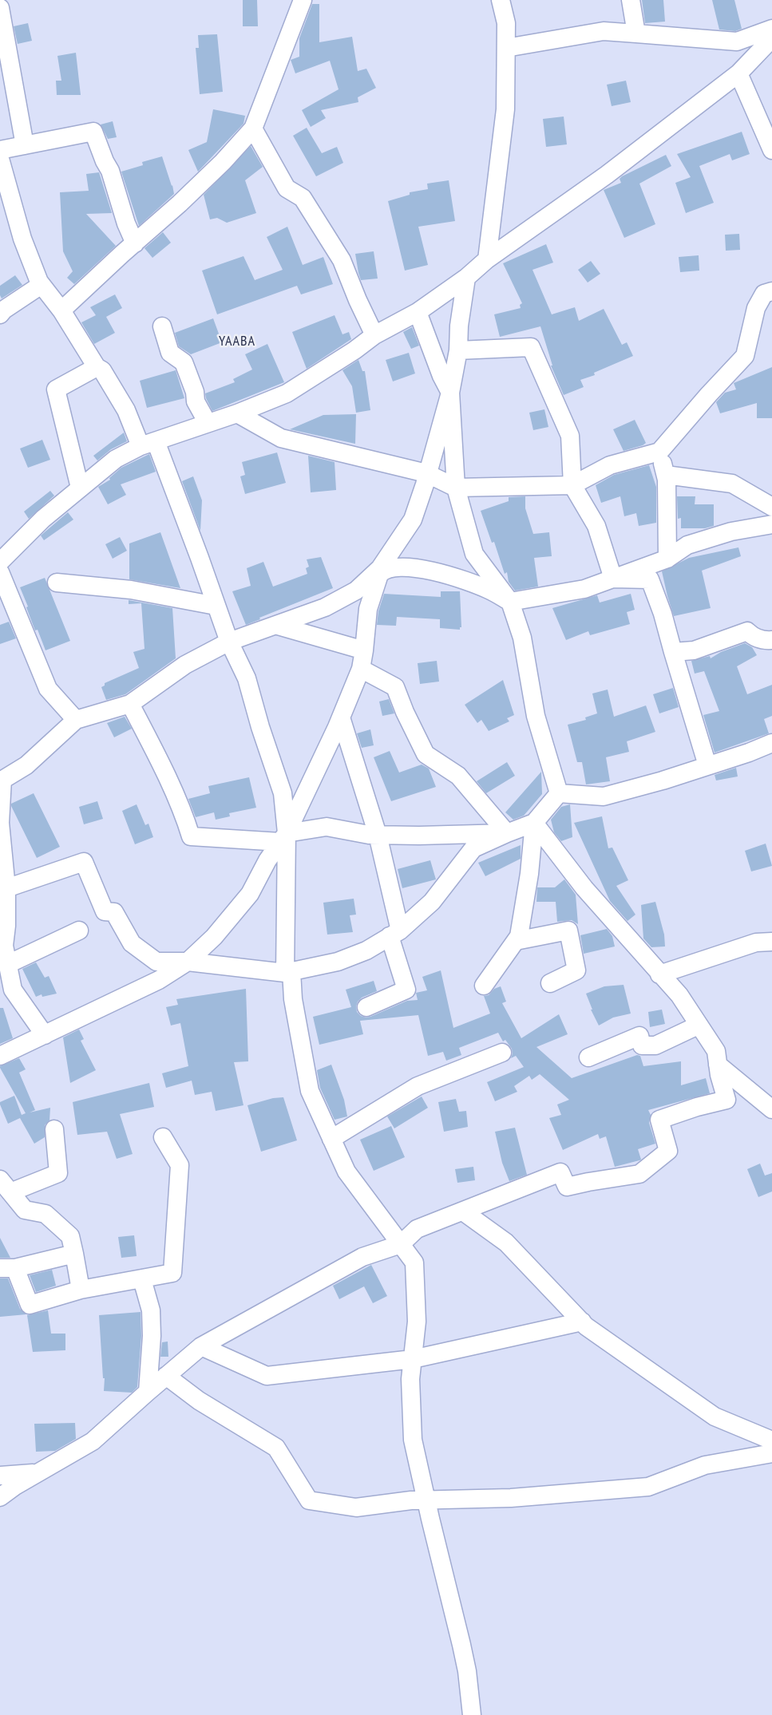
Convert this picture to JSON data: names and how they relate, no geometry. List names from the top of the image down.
{
  "districts": ["YAABA"]
}
